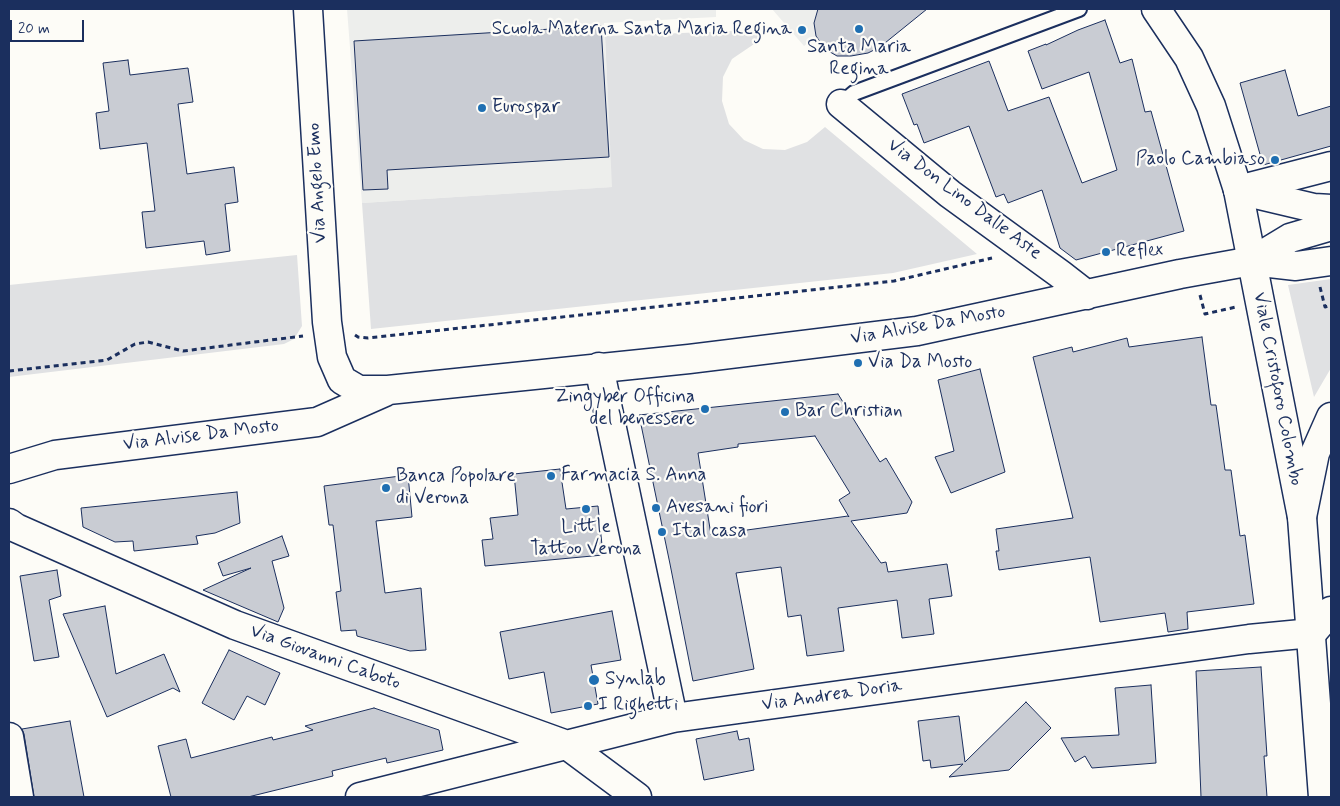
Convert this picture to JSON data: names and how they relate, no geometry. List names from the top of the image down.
{
  "streets": {
    "street": [
      "Via Angelo Emo",
      "Via Don Lino Dalle Aste",
      "Via Alvise Da Mosto",
      "Viale Cristoforo Colombo",
      "Via Giovanni Caboto",
      "Via Andrea Doria"
    ]
  },
  "crossings": [
    ["Via Angelo Emo", "Via Alvise Da Mosto"],
    ["Via Don Lino Dalle Aste", "Via Alvise Da Mosto"],
    ["Via Alvise Da Mosto", "Viale Cristoforo Colombo"],
    ["Viale Cristoforo Colombo", "Via Andrea Doria"],
    ["Via Giovanni Caboto", "Via Andrea Doria"]
  ],
  "places": [
    "Santa Maria Regina",
    "Scuola Materna Santa Maria Regina",
    "Eurospar",
    "Paolo Cambiaso",
    "Reflex",
    "Via Da Mosto",
    "Zingyber Officina del benessere",
    "Bar Christian",
    "Farmacia S. Anna",
    "Banca Popolare di Verona",
    "Avesani fiori",
    "Little Tattoo Verona",
    "Ital casa",
    "Synlab",
    "I Righetti"
  ],
  "scale_bar": "20 m"
}
